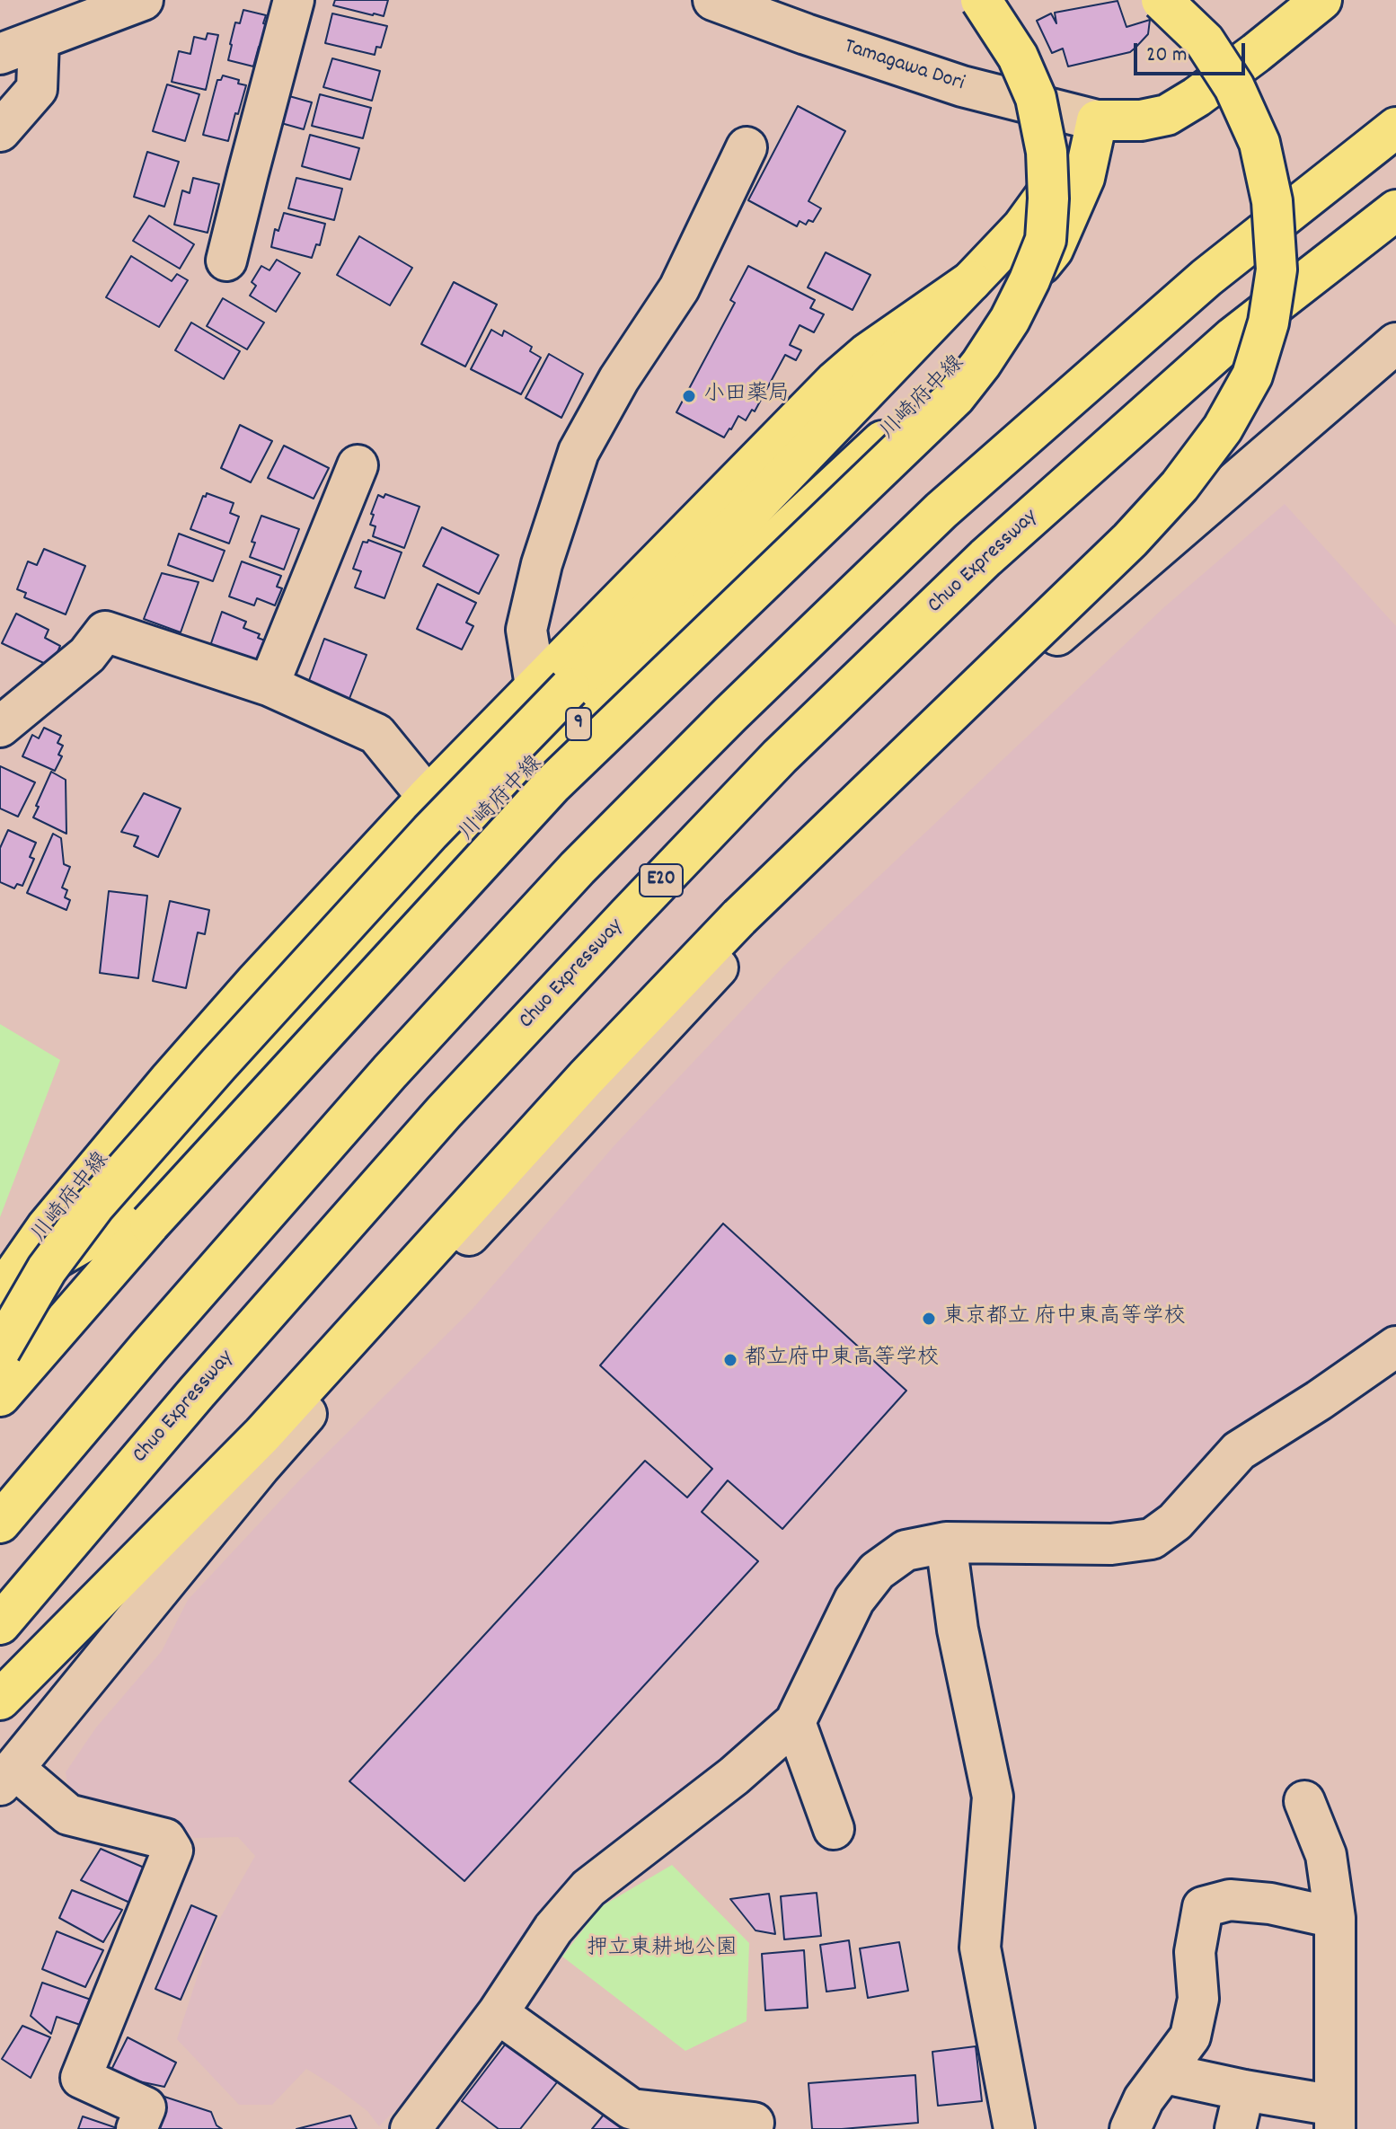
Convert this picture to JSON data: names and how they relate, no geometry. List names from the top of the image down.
{
  "streets": {
    "main road": [
      "川崎府中線",
      "Chuo Expressway",
      "9",
      "E20"
    ],
    "street": ["Tamagawa Dori"]
  },
  "crossings": [
    ["Tamagawa Dori", "川崎府中線"]
  ],
  "parks": ["押立東耕地公園"],
  "places": ["小田薬局", "東京都立 府中東高等学校", "都立府中東高等学校"],
  "scale_bar": "20 m"
}
